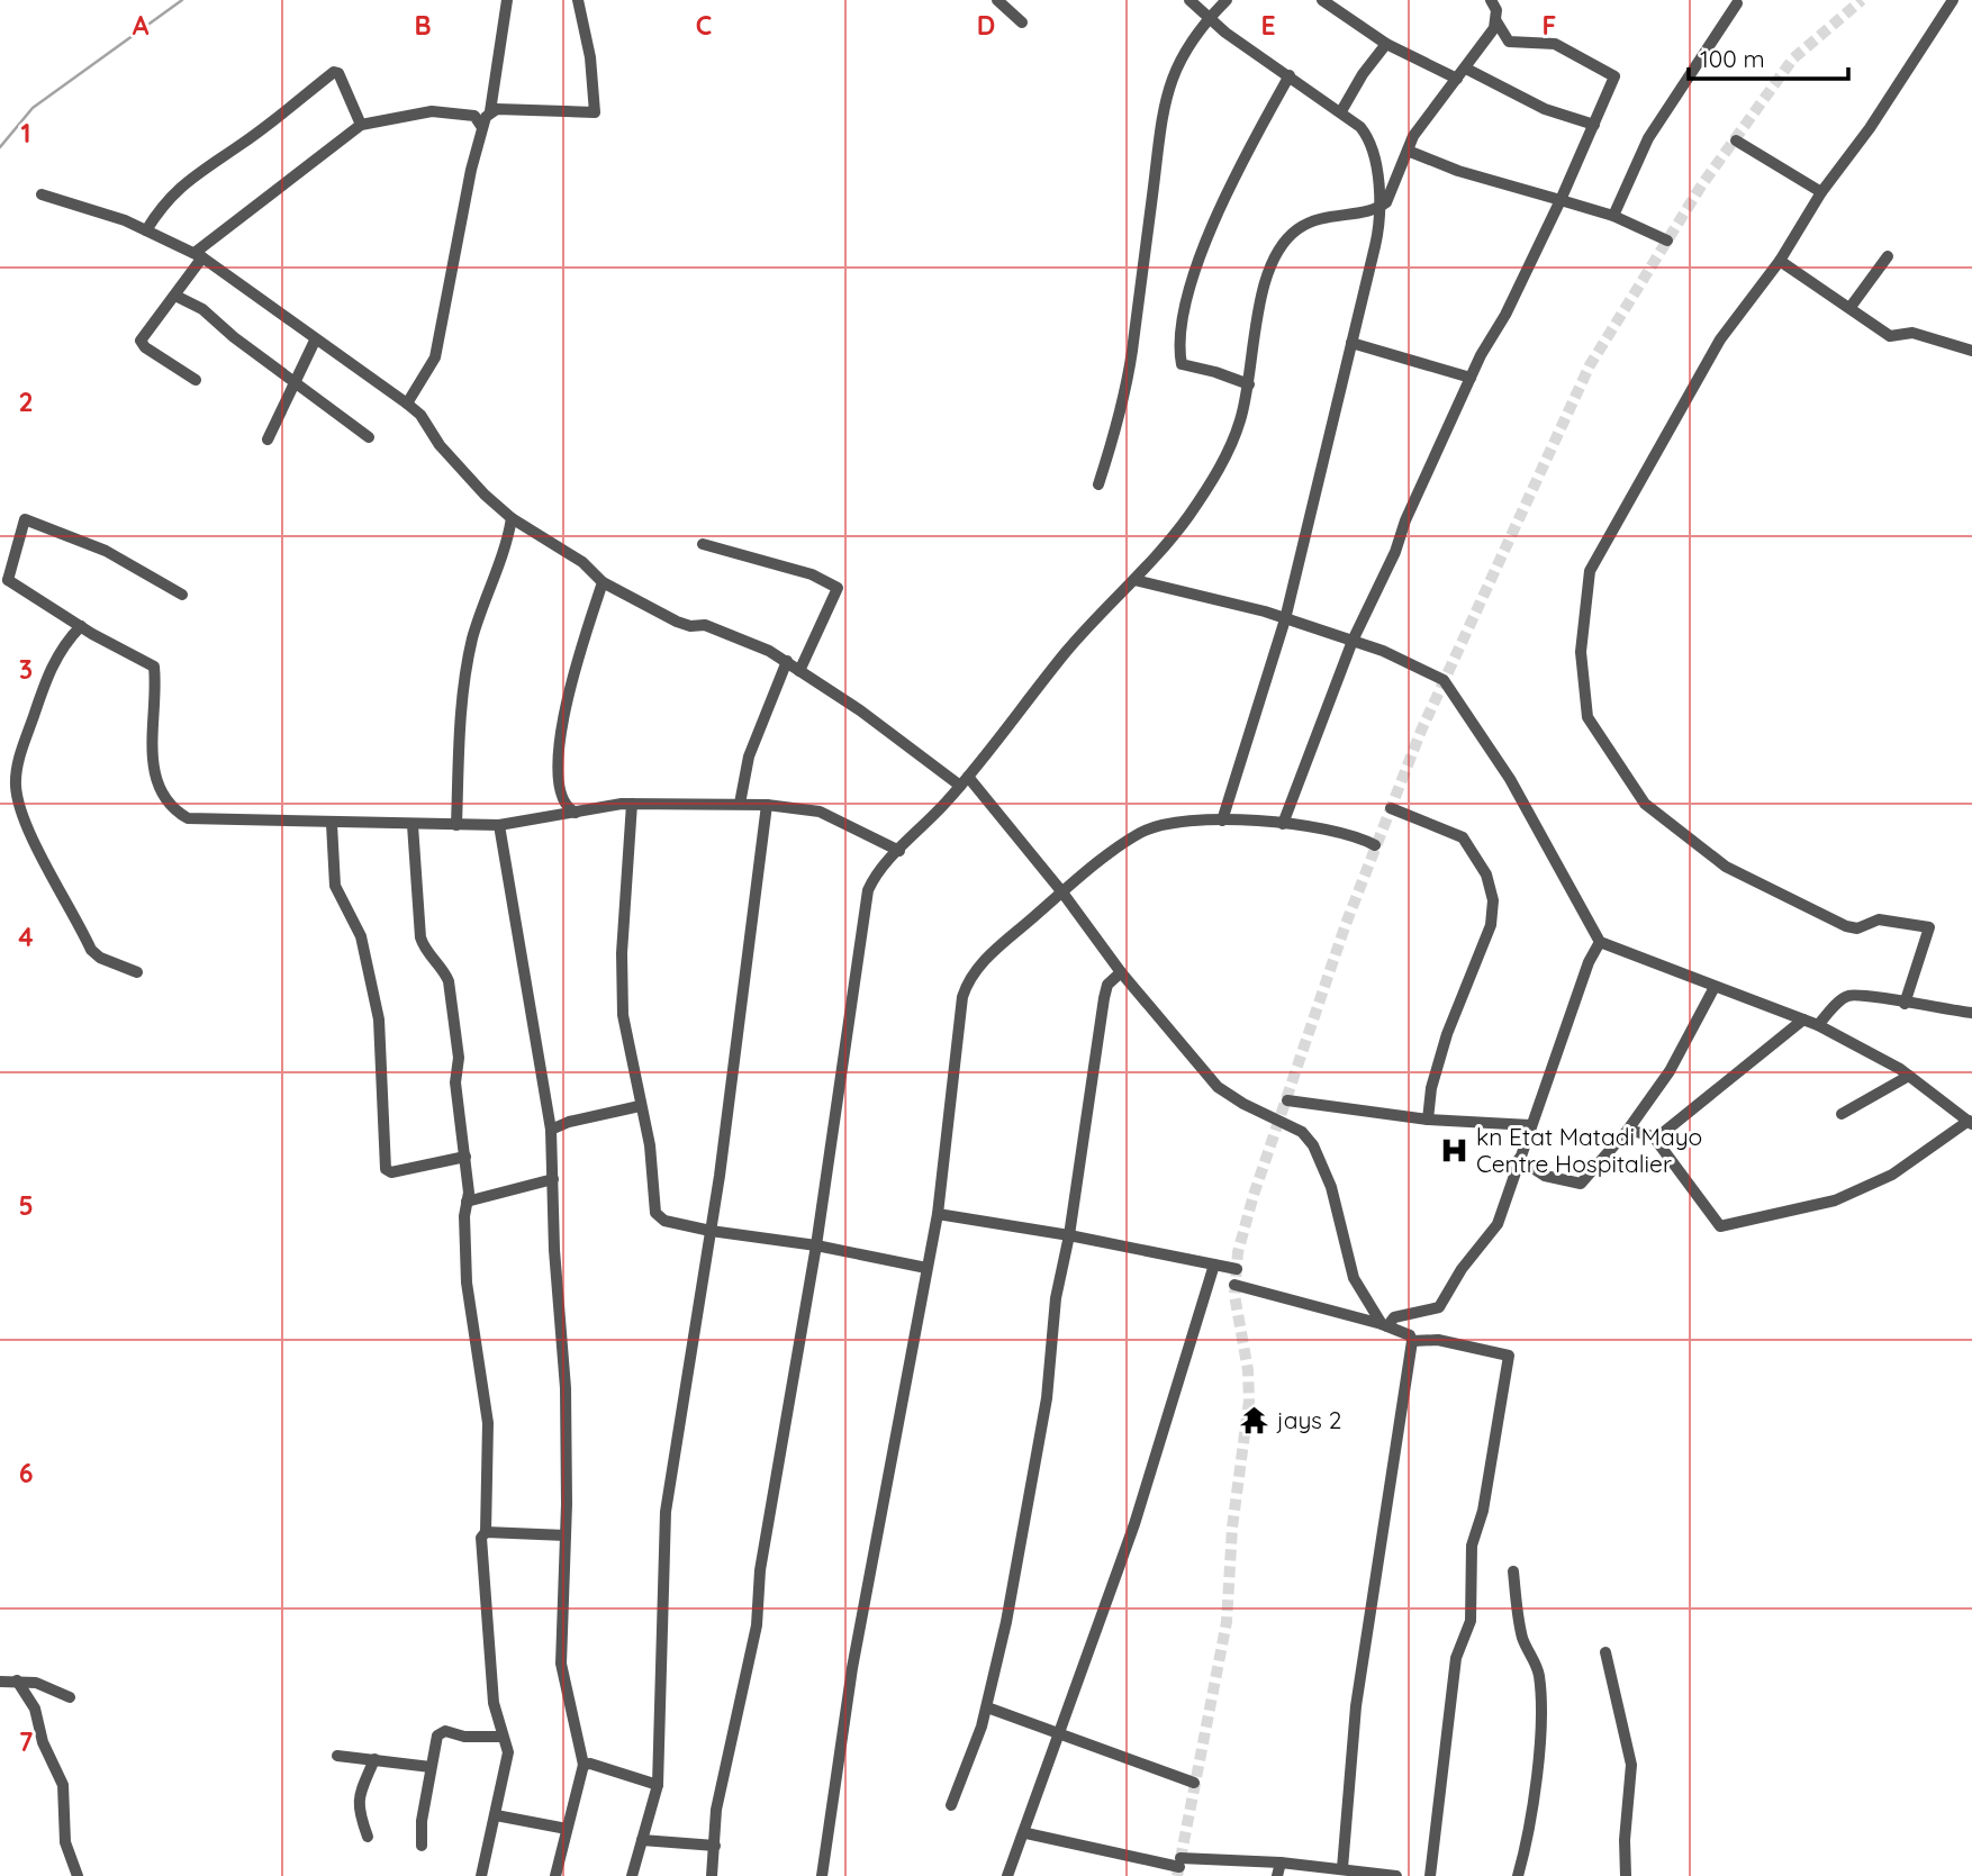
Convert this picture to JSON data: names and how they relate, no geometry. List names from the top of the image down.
{
  "places": {
    "hospital": ["kn Etat Matadi Mayo Centre Hospitalier"],
    "temple": ["jays 2"]
  },
  "scale_bar": "100 m",
  "grid": {
    "columns": [
      "A",
      "B",
      "C",
      "D",
      "E",
      "F"
    ],
    "rows": [
      "1",
      "2",
      "3",
      "4",
      "5",
      "6",
      "7"
    ]
  }
}
